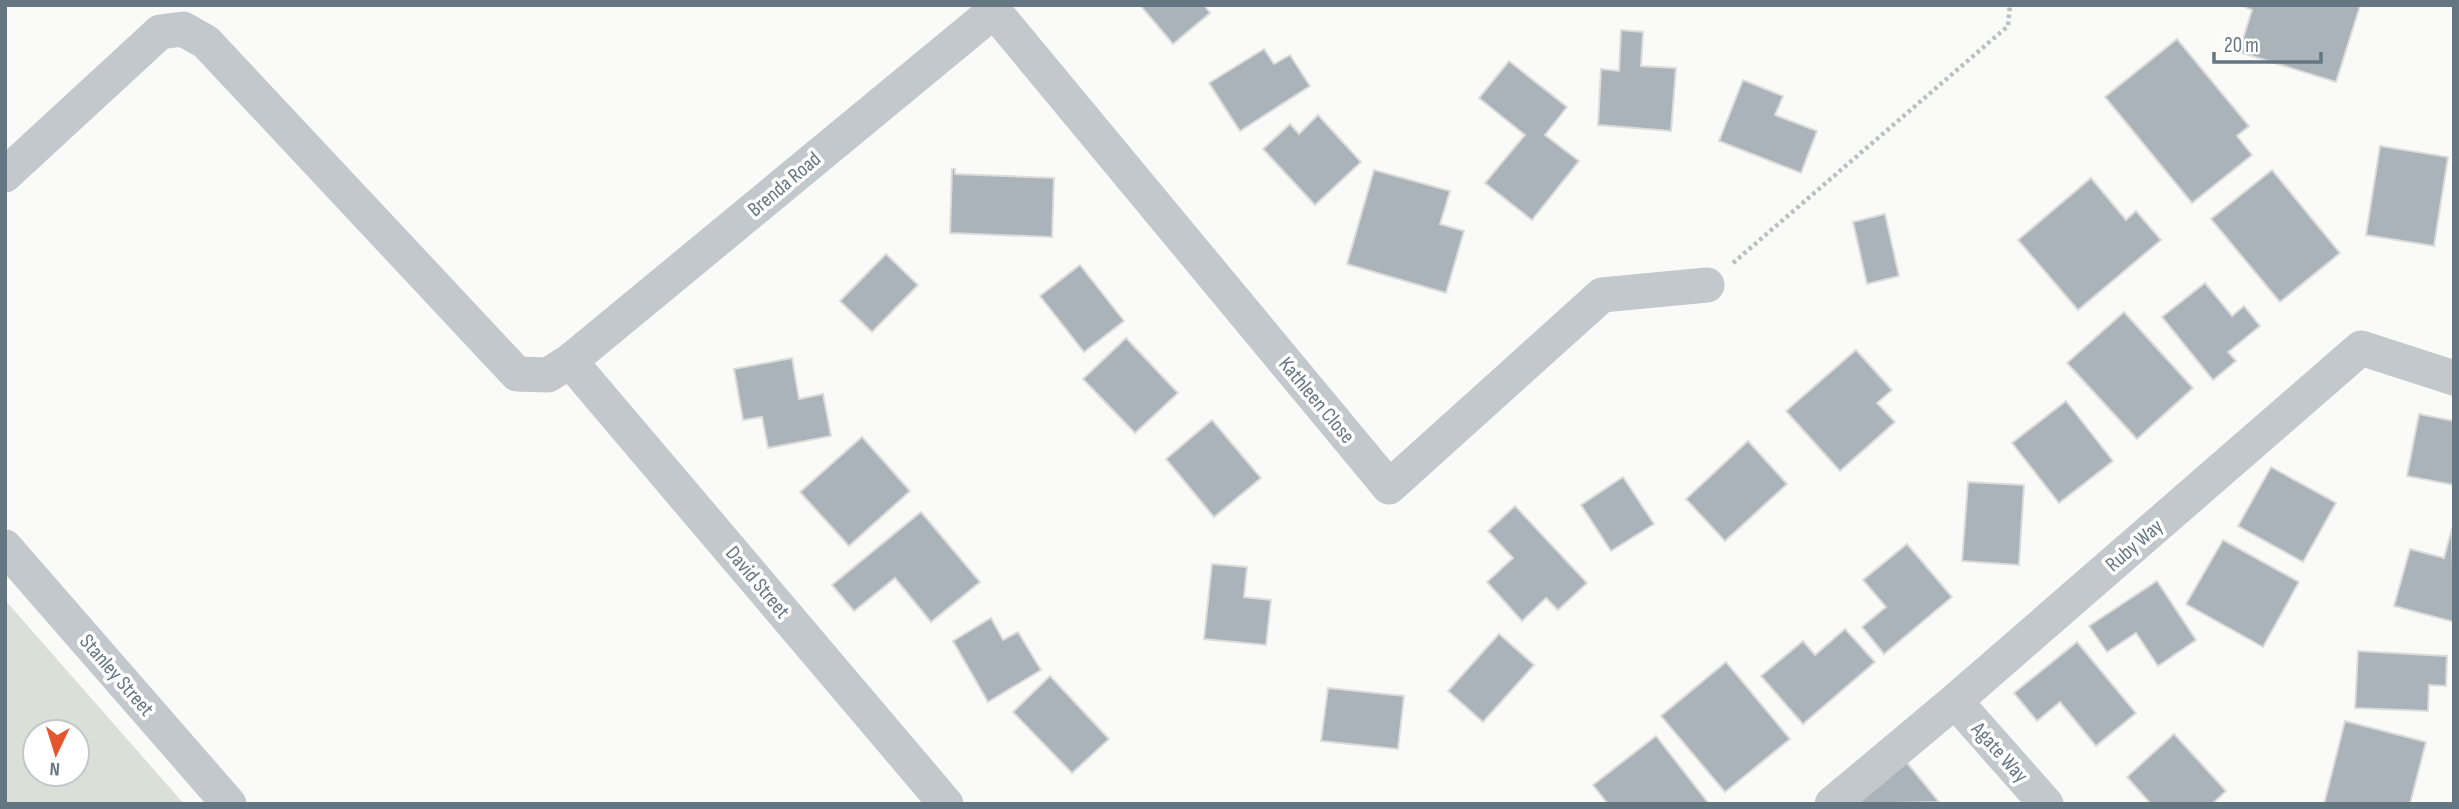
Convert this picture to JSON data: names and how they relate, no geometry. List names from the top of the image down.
{
  "streets": {
    "street": [
      "Brenda Road",
      "Kathleen Close",
      "Ruby Way",
      "David Street",
      "Stanley Street",
      "Agate Way"
    ]
  },
  "crossings": [
    ["Brenda Road", "Kathleen Close"],
    ["Brenda Road", "David Street"],
    ["Ruby Way", "Agate Way"]
  ],
  "scale_bar": "20 m",
  "north": "bottom"
}
